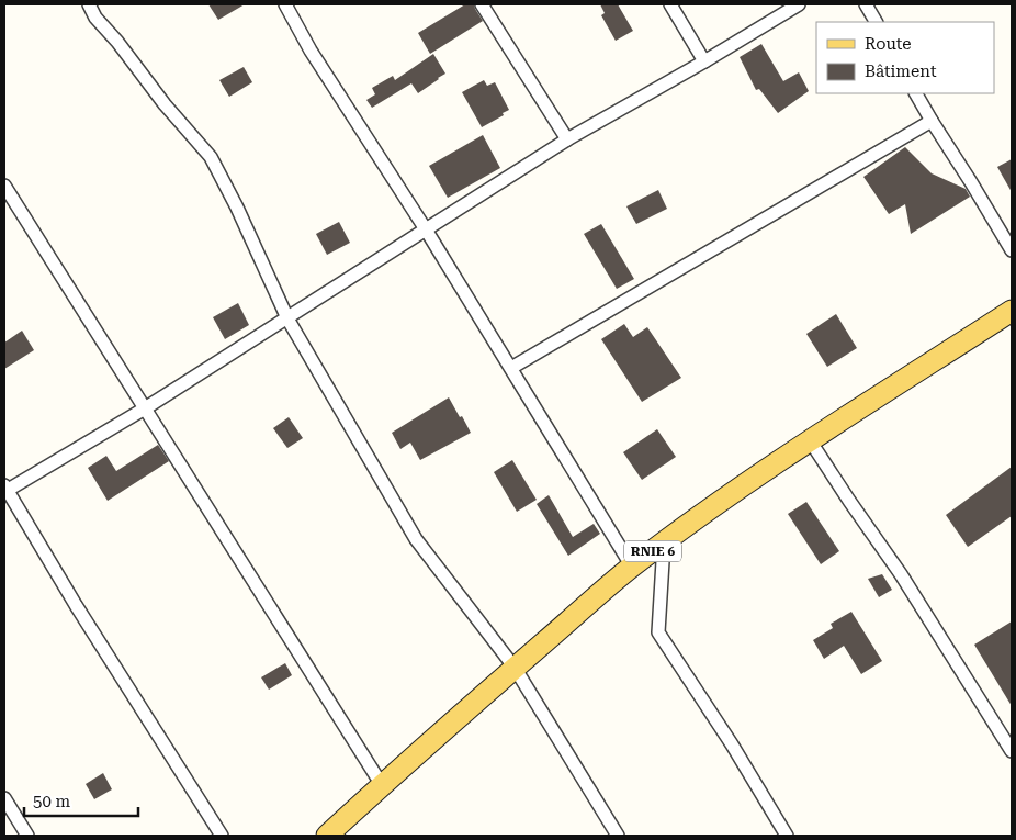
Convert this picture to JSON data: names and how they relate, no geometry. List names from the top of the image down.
{
  "streets": {
    "main road": ["RNIE 6"]
  },
  "legend": ["Route", "Bâtiment"],
  "scale_bar": "50 m"
}
